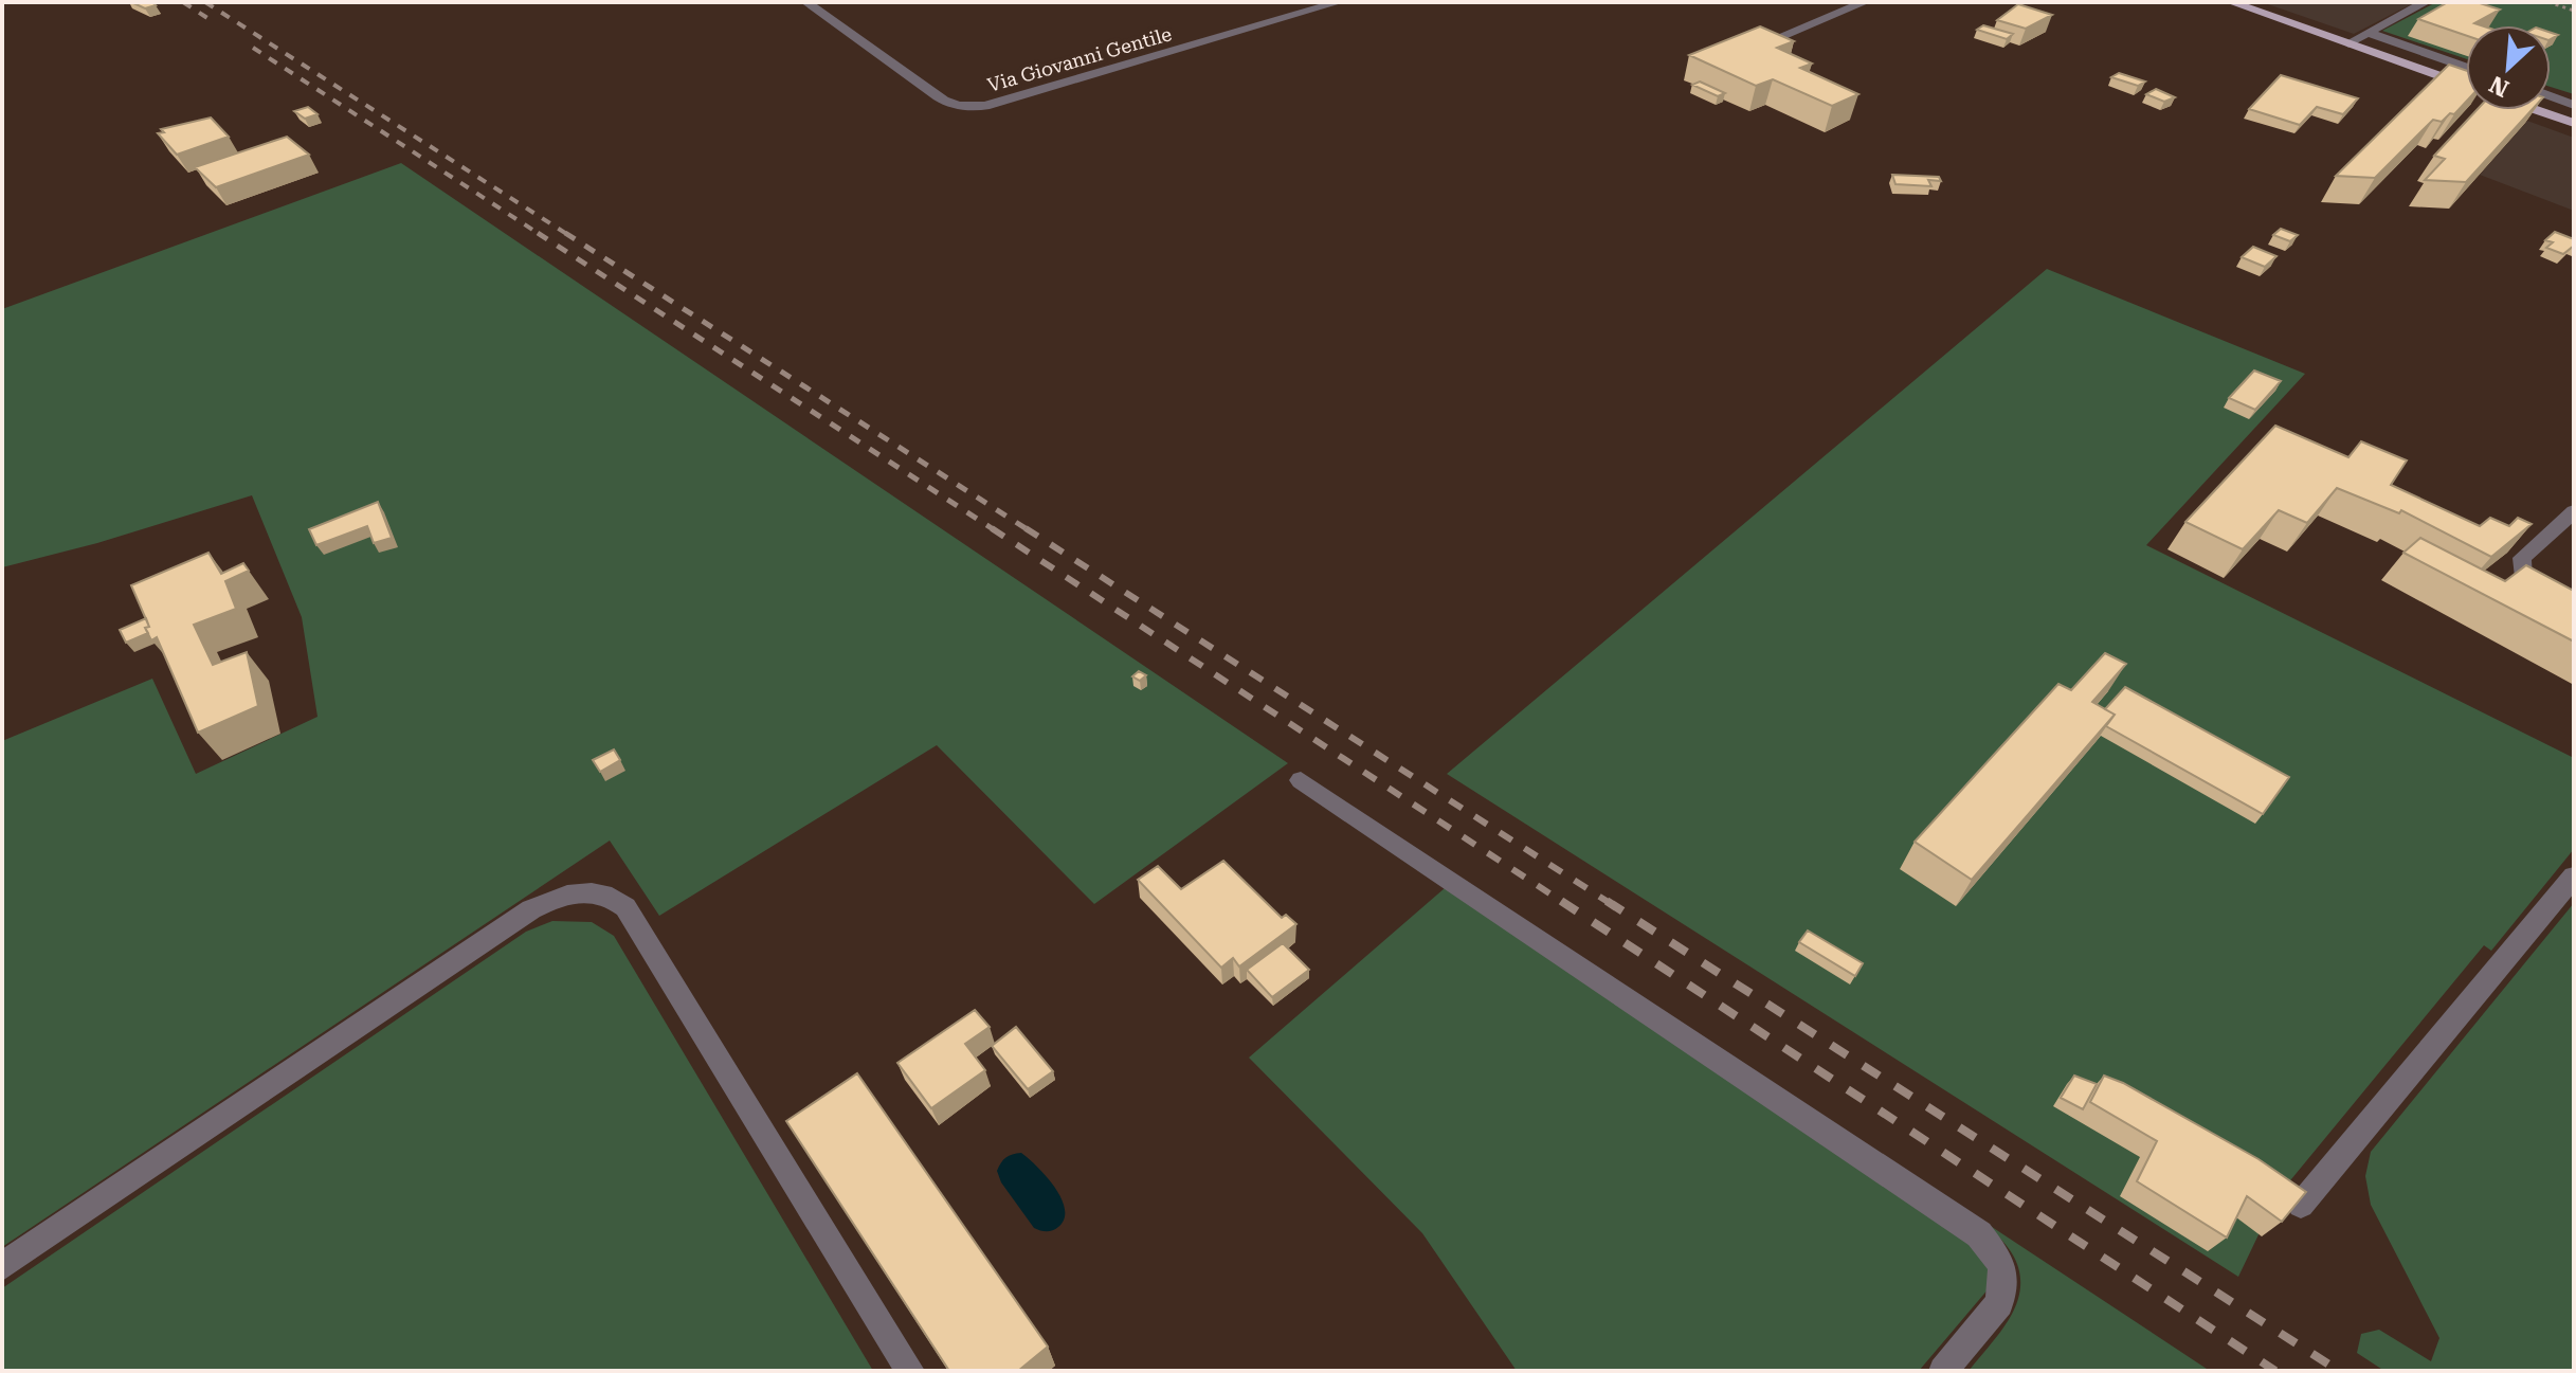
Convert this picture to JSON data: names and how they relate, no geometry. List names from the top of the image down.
{
  "streets": {
    "lane": ["Via Giovanni Gentile"]
  },
  "north": "bottom left"
}
